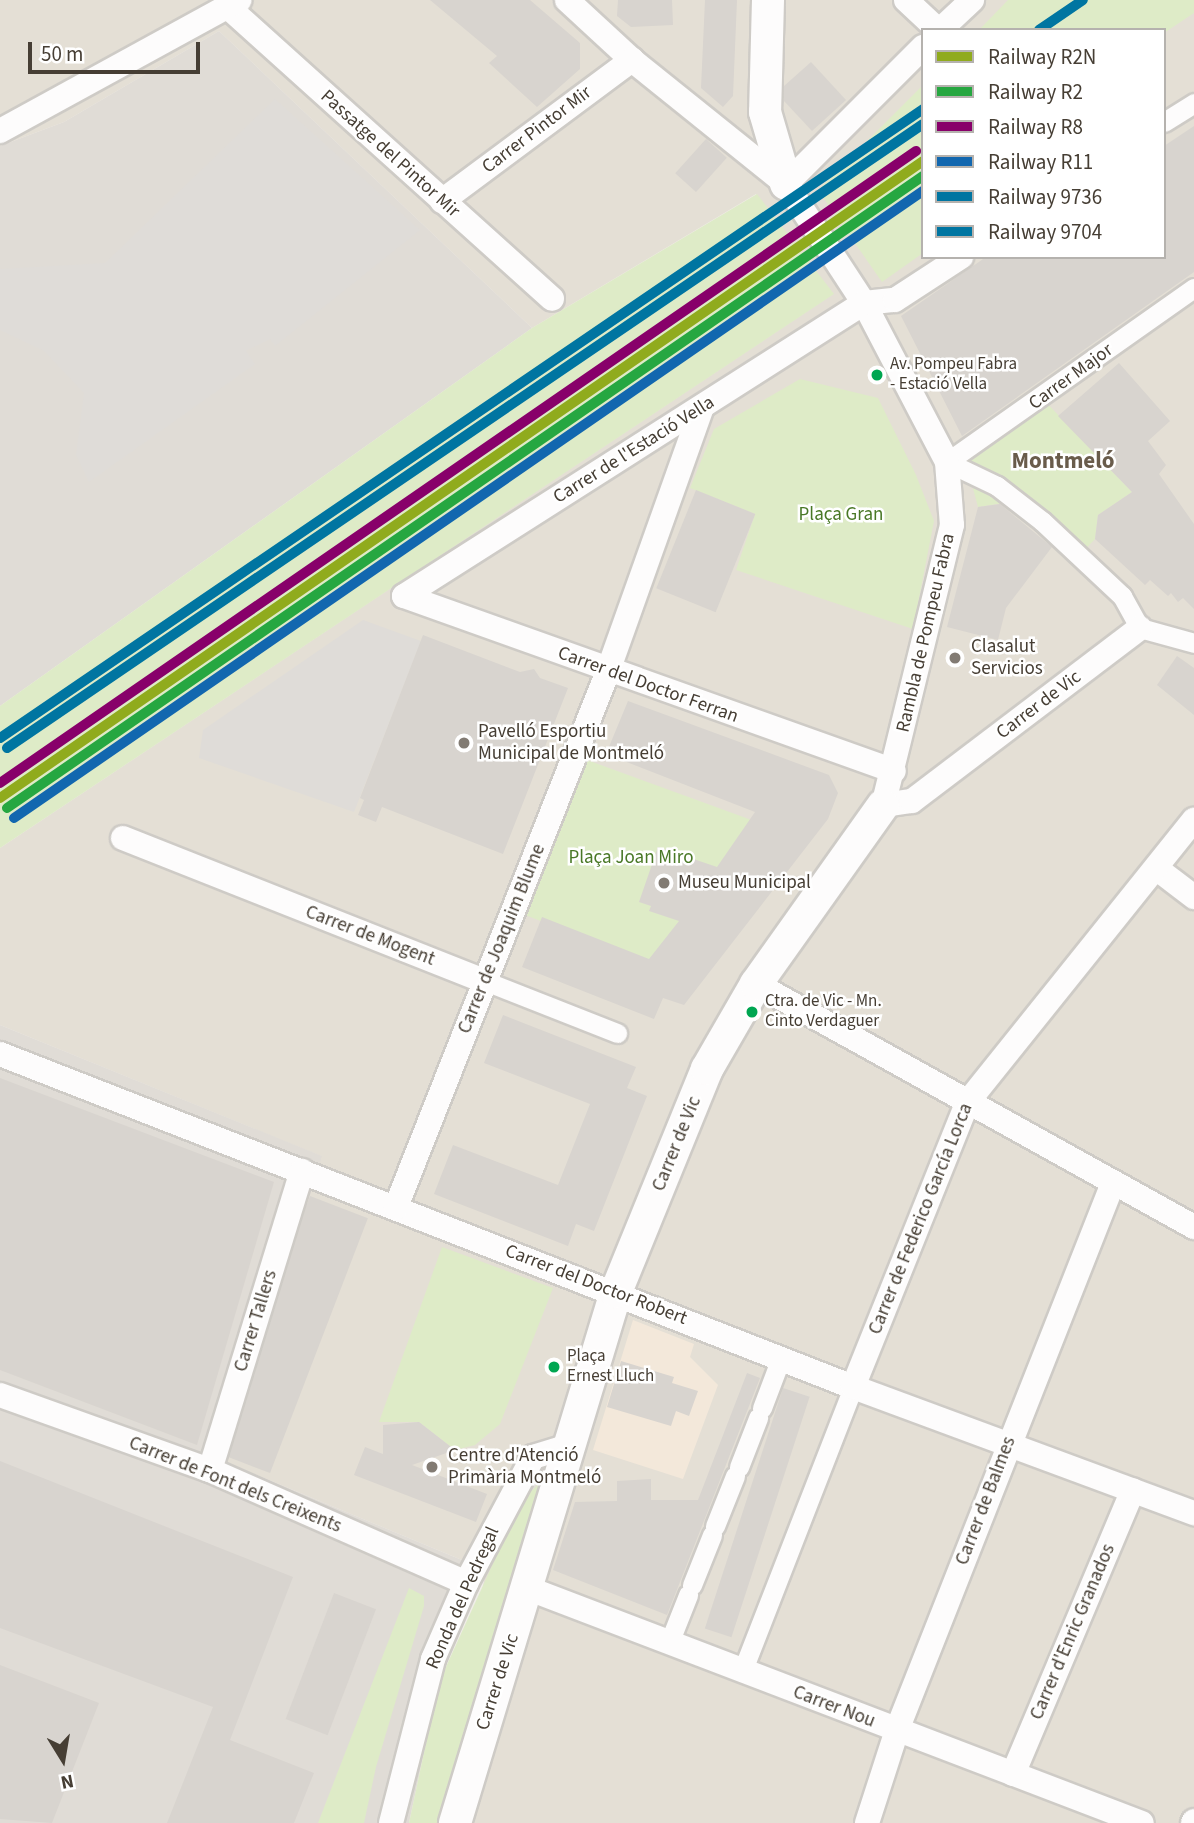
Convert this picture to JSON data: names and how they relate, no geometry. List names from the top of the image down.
{
  "streets": {
    "street": [
      "Carrer Pintor Mir",
      "Passatge del Pintor Mir",
      "Carrer Major",
      "Carrer de l'Estació Vella",
      "Rambla de Pompeu Fabra",
      "Carrer del Doctor Ferran",
      "Carrer de Vic",
      "Carrer de Mogent",
      "Carrer de Joaquim Blume",
      "Carrer de Federico García Lorca",
      "Carrer del Doctor Robert",
      "Carrer Tallers",
      "Carrer de Font dels Creixents",
      "Carrer de Balmes",
      "Ronda del Pedregal",
      "Carrer d'Enric Granados",
      "Carrer Nou"
    ]
  },
  "crossings": [
    ["Carrer Pintor Mir", "Passatge del Pintor Mir"],
    ["Carrer Major", "Rambla de Pompeu Fabra"],
    ["Carrer de l'Estació Vella", "Rambla de Pompeu Fabra"],
    ["Carrer de l'Estació Vella", "Carrer del Doctor Ferran"],
    ["Carrer de l'Estació Vella", "Carrer de Joaquim Blume"],
    ["Rambla de Pompeu Fabra", "Carrer del Doctor Ferran"],
    ["Rambla de Pompeu Fabra", "Carrer de Vic"],
    ["Carrer del Doctor Ferran", "Carrer de Joaquim Blume"],
    ["Carrer de Vic", "Carrer del Doctor Robert"],
    ["Carrer de Vic", "Ronda del Pedregal"],
    ["Carrer de Vic", "Carrer Nou"],
    ["Carrer de Mogent", "Carrer de Joaquim Blume"],
    ["Carrer de Joaquim Blume", "Carrer del Doctor Robert"],
    ["Carrer de Federico García Lorca", "Carrer del Doctor Robert"],
    ["Carrer de Federico García Lorca", "Carrer Nou"],
    ["Carrer del Doctor Robert", "Carrer Tallers"],
    ["Carrer del Doctor Robert", "Carrer de Balmes"],
    ["Carrer del Doctor Robert", "Carrer d'Enric Granados"],
    ["Carrer Tallers", "Carrer de Font dels Creixents"],
    ["Carrer de Font dels Creixents", "Ronda del Pedregal"],
    ["Carrer de Balmes", "Carrer Nou"],
    ["Carrer d'Enric Granados", "Carrer Nou"]
  ],
  "districts": ["Montmeló"],
  "parks": ["Plaça Gran", "Plaça Joan Miro"],
  "places": [
    "Av. Pompeu Fabra - Estació Vella",
    "Clasalut Servicios",
    "Pavelló Esportiu Municipal de Montmeló",
    "Museu Municipal",
    "Ctra. de Vic - Mn. Cinto Verdaguer",
    "Plaça Ernest Lluch",
    "Centre d'Atenció Primària Montmeló"
  ],
  "lines": [
    "rail line 9736",
    "rail line 9704",
    "rail line R8",
    "rail line R2N",
    "rail line R2",
    "rail line R11"
  ],
  "legend": [
    "Railway R2N",
    "Railway R2",
    "Railway R8",
    "Railway R11",
    "Railway 9736",
    "Railway 9704"
  ],
  "scale_bar": "50 m",
  "north": "bottom"
}
